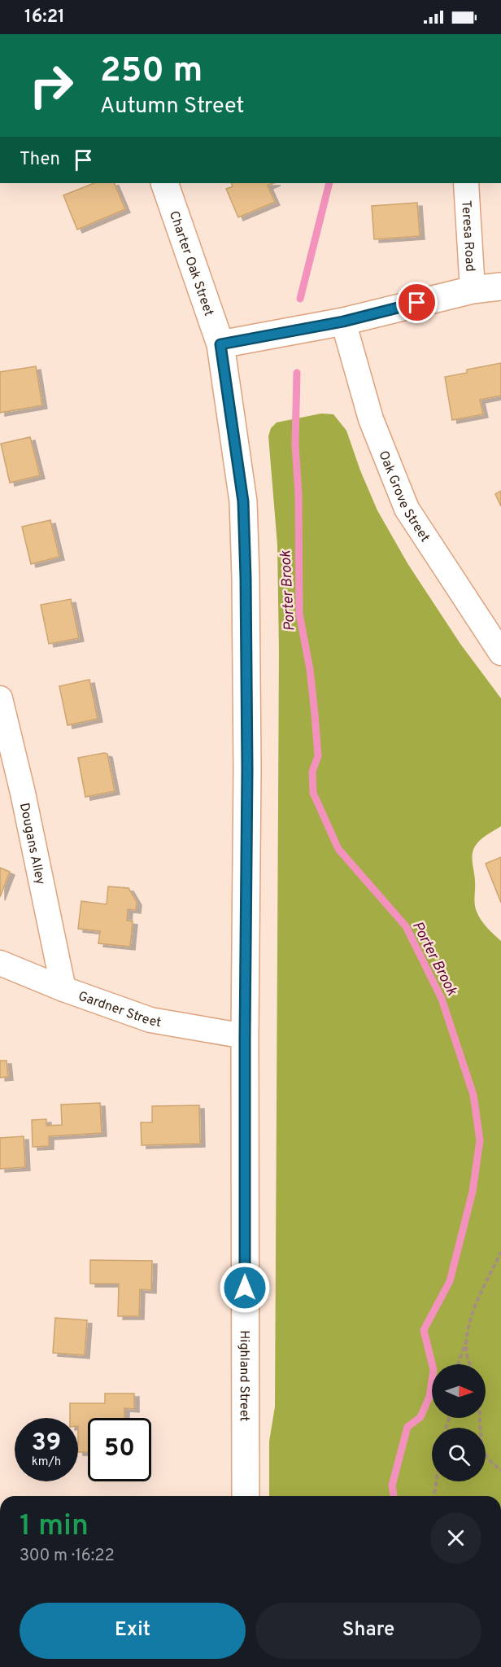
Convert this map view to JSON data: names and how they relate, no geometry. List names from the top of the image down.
{
  "streets": {
    "main road": ["Charter Oak Street", "Highland Street"],
    "street": [
      "Teresa Road",
      "Oak Grove Street",
      "Dougans Alley",
      "Gardner Street"
    ]
  },
  "crossings": [
    ["Charter Oak Street", "Highland Street"],
    ["Dougans Alley", "Gardner Street"],
    ["Gardner Street", "Highland Street"]
  ],
  "water": ["Porter Brook"],
  "north": "right",
  "page": {
    "status": "16:21",
    "turn": ["250 m", "Autumn Street"],
    "then": "Then",
    "speed": "39 km/h",
    "limit": "50",
    "heading": ["1 min", "300 m · 16:22"],
    "buttons": ["Exit", "Share"]
  }
}
